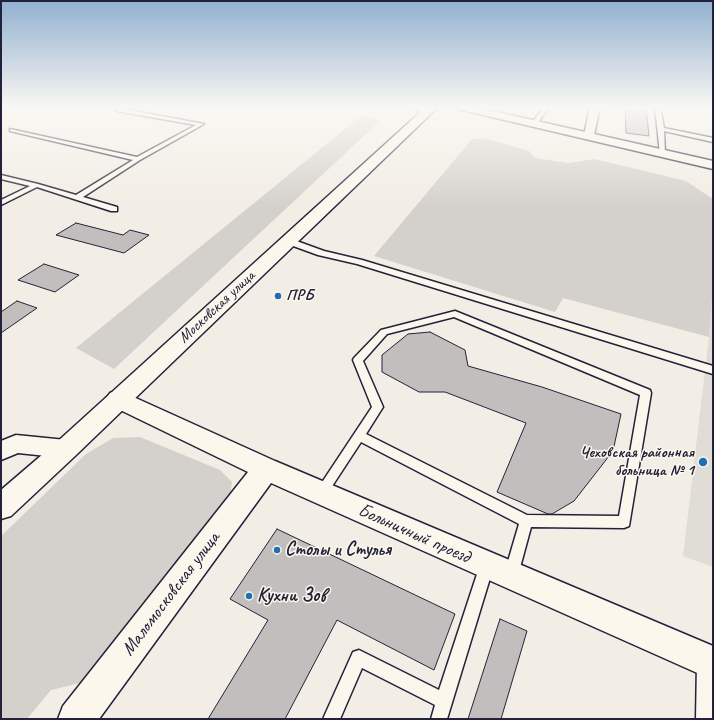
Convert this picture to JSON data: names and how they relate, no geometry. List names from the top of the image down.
{
  "streets": {
    "street": ["Московская улица", "Больничный проезд", "Маломосковская улица"]
  },
  "crossings": [
    ["Московская улица", "Больничный проезд"],
    ["Больничный проезд", "Маломосковская улица"]
  ],
  "places": [
    "ПРБ",
    "Чеховская районная больница № 1",
    "Столы и Стулья",
    "Кухни Зов"
  ]
}
